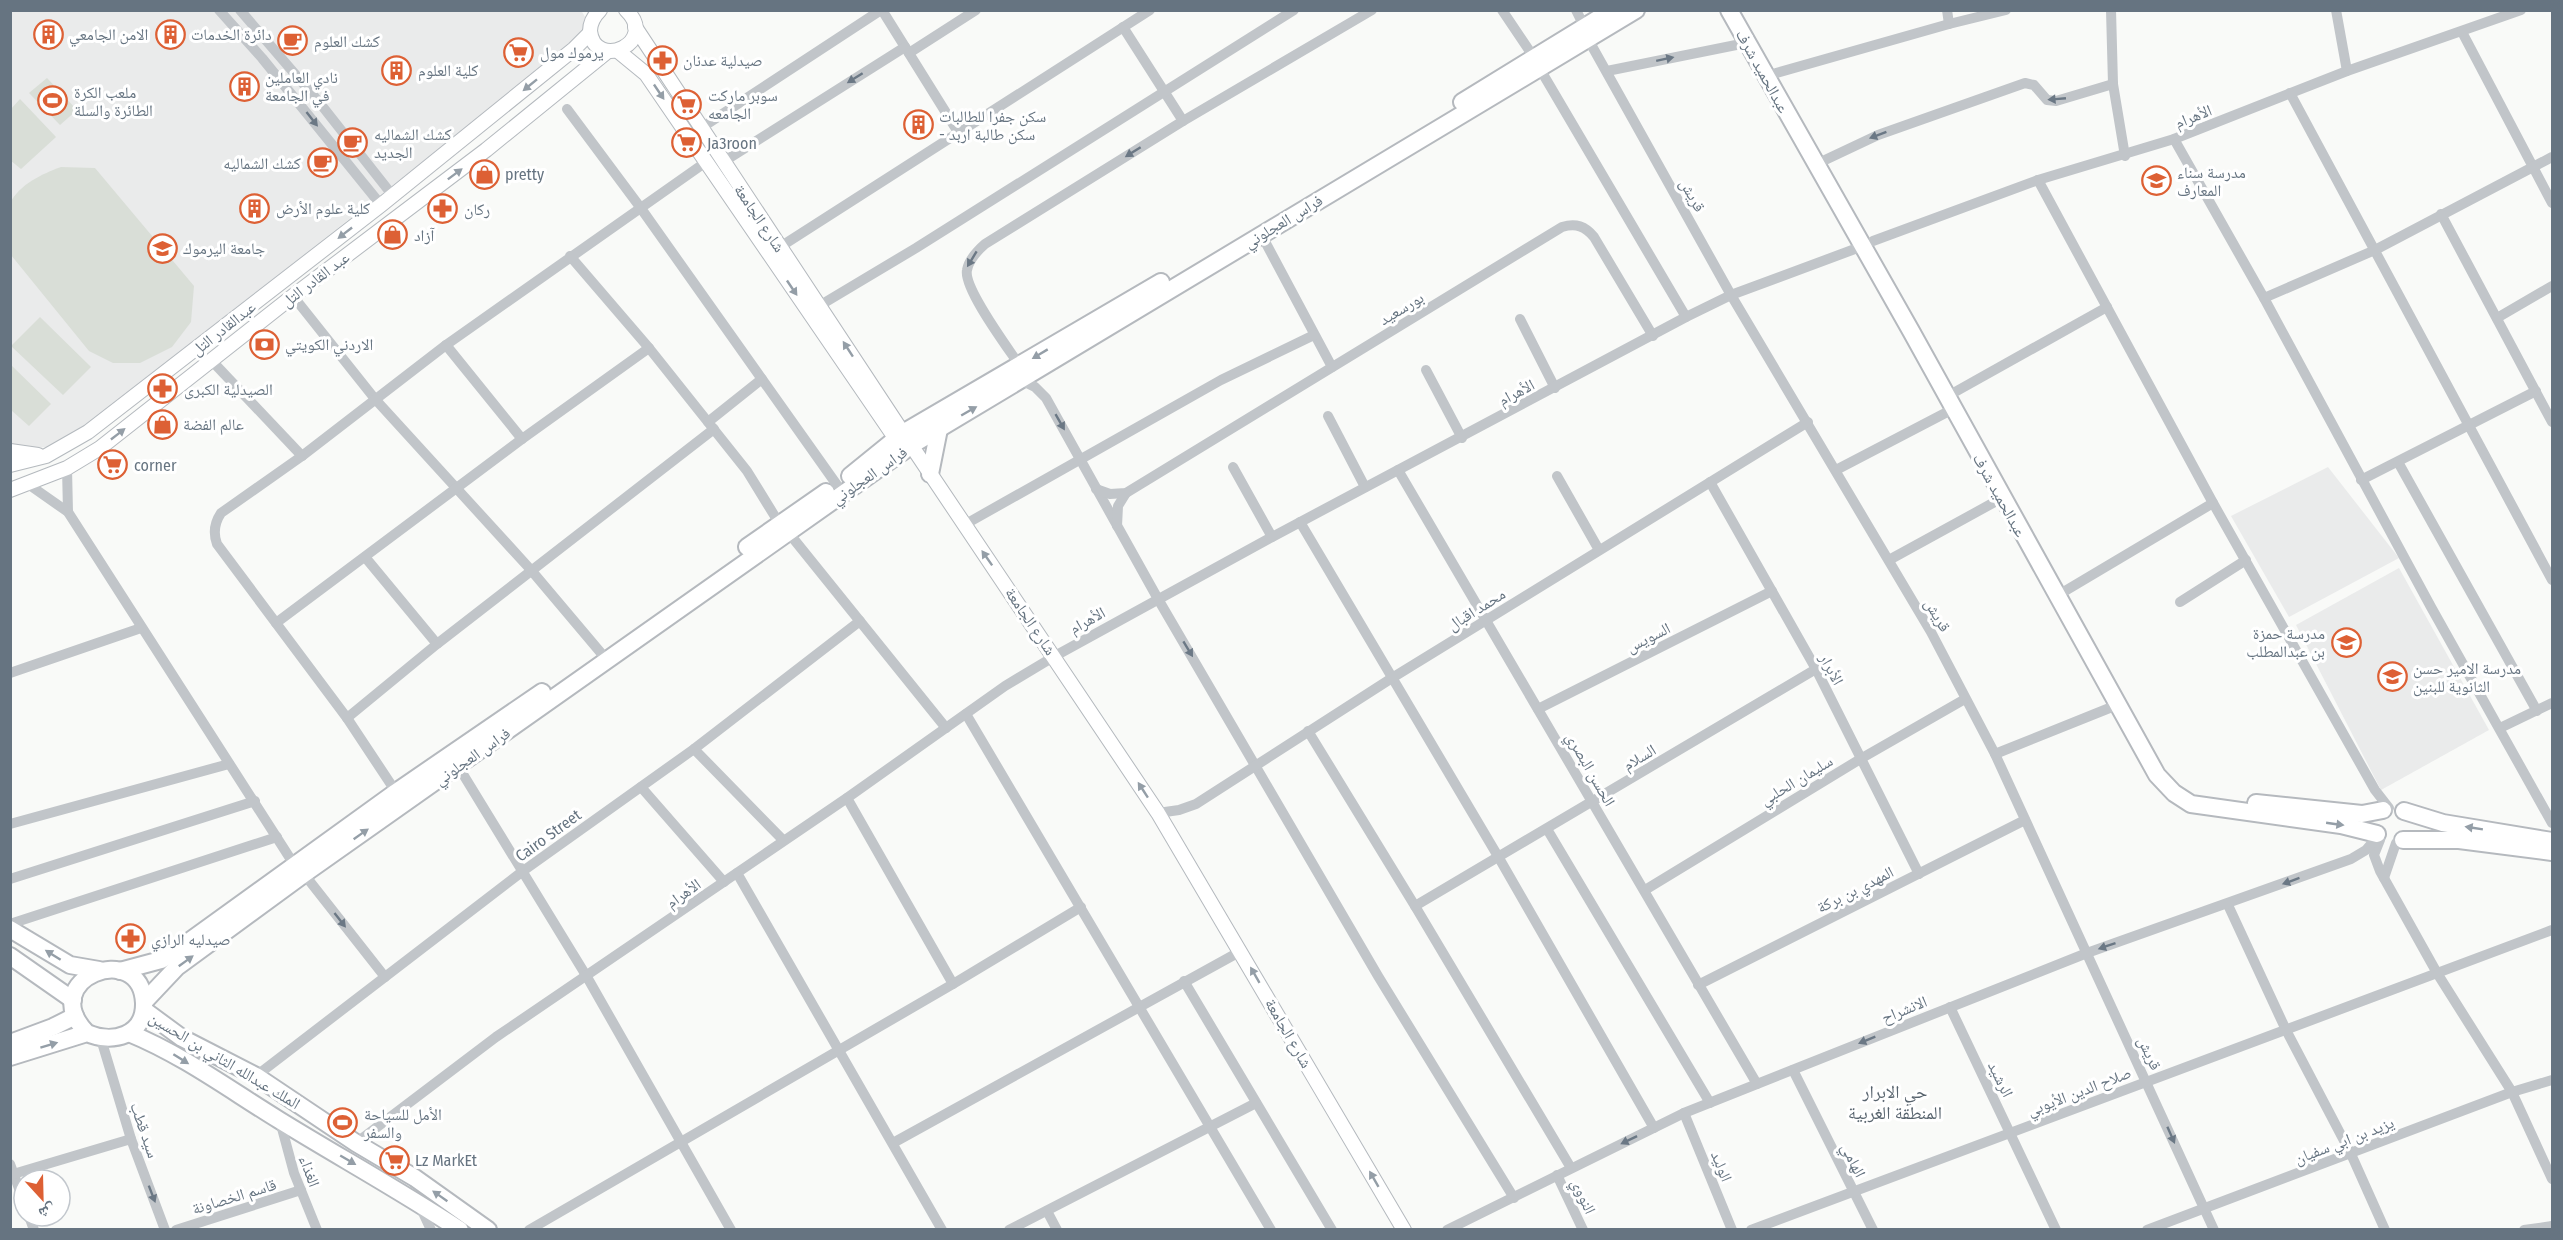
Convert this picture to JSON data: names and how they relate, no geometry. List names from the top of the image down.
{
  "streets": {
    "main road": [
      "عبدالحميد شرف",
      "شارع الجامعة",
      "فراس العجلوني",
      "عبد القادر التل",
      "عبدالقادر التل",
      "الملك عبدالله الثاني بن الحسين"
    ],
    "street": [
      "الأهرام",
      "قريش",
      "بورسعيد",
      "محمد اقبال",
      "السويس",
      "الأبرار",
      "السلام",
      "الحسن البصري",
      "سليمان الحلبي",
      "Cairo Street",
      "المهدي بن بركة",
      "الانشراح",
      "الرشيد",
      "صلاح الدين الأيوبي",
      "سيد قطب",
      "يزيد بن ابي سفيان",
      "الهامي",
      "الوليد",
      "الغذاء",
      "قاسم الخصاونة",
      "النووي"
    ]
  },
  "crossings": [
    ["عبدالحميد شرف", "الأهرام"],
    ["عبدالحميد شرف", "الانشراح"],
    ["الأهرام", "قريش"],
    ["الأهرام", "شارع الجامعة"],
    ["الأهرام", "بورسعيد"],
    ["الأهرام", "الحسن البصري"],
    ["الأهرام", "الملك عبدالله الثاني بن الحسين"],
    ["قريش", "فراس العجلوني"],
    ["قريش", "محمد اقبال"],
    ["قريش", "سليمان الحلبي"],
    ["قريش", "المهدي بن بركة"],
    ["قريش", "الانشراح"],
    ["قريش", "صلاح الدين الأيوبي"],
    ["قريش", "يزيد بن ابي سفيان"],
    ["شارع الجامعة", "فراس العجلوني"],
    ["شارع الجامعة", "عبد القادر التل"],
    ["شارع الجامعة", "عبدالقادر التل"],
    ["شارع الجامعة", "محمد اقبال"],
    ["فراس العجلوني", "الملك عبدالله الثاني بن الحسين"],
    ["فراس العجلوني", "سيد قطب"],
    ["محمد اقبال", "الأبرار"],
    ["محمد اقبال", "الحسن البصري"],
    ["السويس", "الأبرار"],
    ["السويس", "الحسن البصري"],
    ["الأبرار", "السلام"],
    ["الأبرار", "سليمان الحلبي"],
    ["الأبرار", "المهدي بن بركة"],
    ["السلام", "الحسن البصري"],
    ["الحسن البصري", "سليمان الحلبي"],
    ["الحسن البصري", "المهدي بن بركة"],
    ["الحسن البصري", "الانشراح"],
    ["Cairo Street", "الملك عبدالله الثاني بن الحسين"],
    ["الانشراح", "الرشيد"],
    ["الانشراح", "الهامي"],
    ["الانشراح", "الوليد"],
    ["الانشراح", "النووي"],
    ["الملك عبدالله الثاني بن الحسين", "سيد قطب"],
    ["الملك عبدالله الثاني بن الحسين", "الغذاء"],
    ["الرشيد", "صلاح الدين الأيوبي"],
    ["صلاح الدين الأيوبي", "الهامي"],
    ["الغذاء", "قاسم الخصاونة"]
  ],
  "one_way": [
    "عبد القادر التل",
    "عبدالقادر التل",
    "الانشراح",
    "سيد قطب"
  ],
  "districts": ["حي الابرار المنطقة الغربية"],
  "places": {
    "building": [
      "الامن الجامعي",
      "دائرة الخدمات",
      "كلية العلوم",
      "نادي العاملين في الجامعة",
      "سكن جفرا للطالبات - سكن طالبة اربد",
      "كلية علوم الأرض"
    ],
    "cafe": ["كشك العلوم", "كشك الشماليه الجديد", "كشك الشماليه"],
    "supermarket": [
      "يرموك مول",
      "سوبر ماركت الجامعه",
      "Ja3roon",
      "corner",
      "Lz MarkEt"
    ],
    "pharmacy": [
      "صيدلية عدنان",
      "ركان",
      "الصيدلية الكبرى",
      "صيدليه الرازي"
    ],
    "sports": ["ملعب الكرة الطائرة والسلة", "الأمل للسياحة والسفر"],
    "shop": ["pretty", "آزاد", "عالم الفضة"],
    "school or university": [
      "مدرسة سناء المعارف",
      "جامعة اليرموك",
      "مدرسة حمزة بن عبدالمطلب",
      "مدرسة الامير حسن الثانوية للبنين"
    ],
    "bank": ["الاردني الكويتي"]
  },
  "north": "bottom"
}
